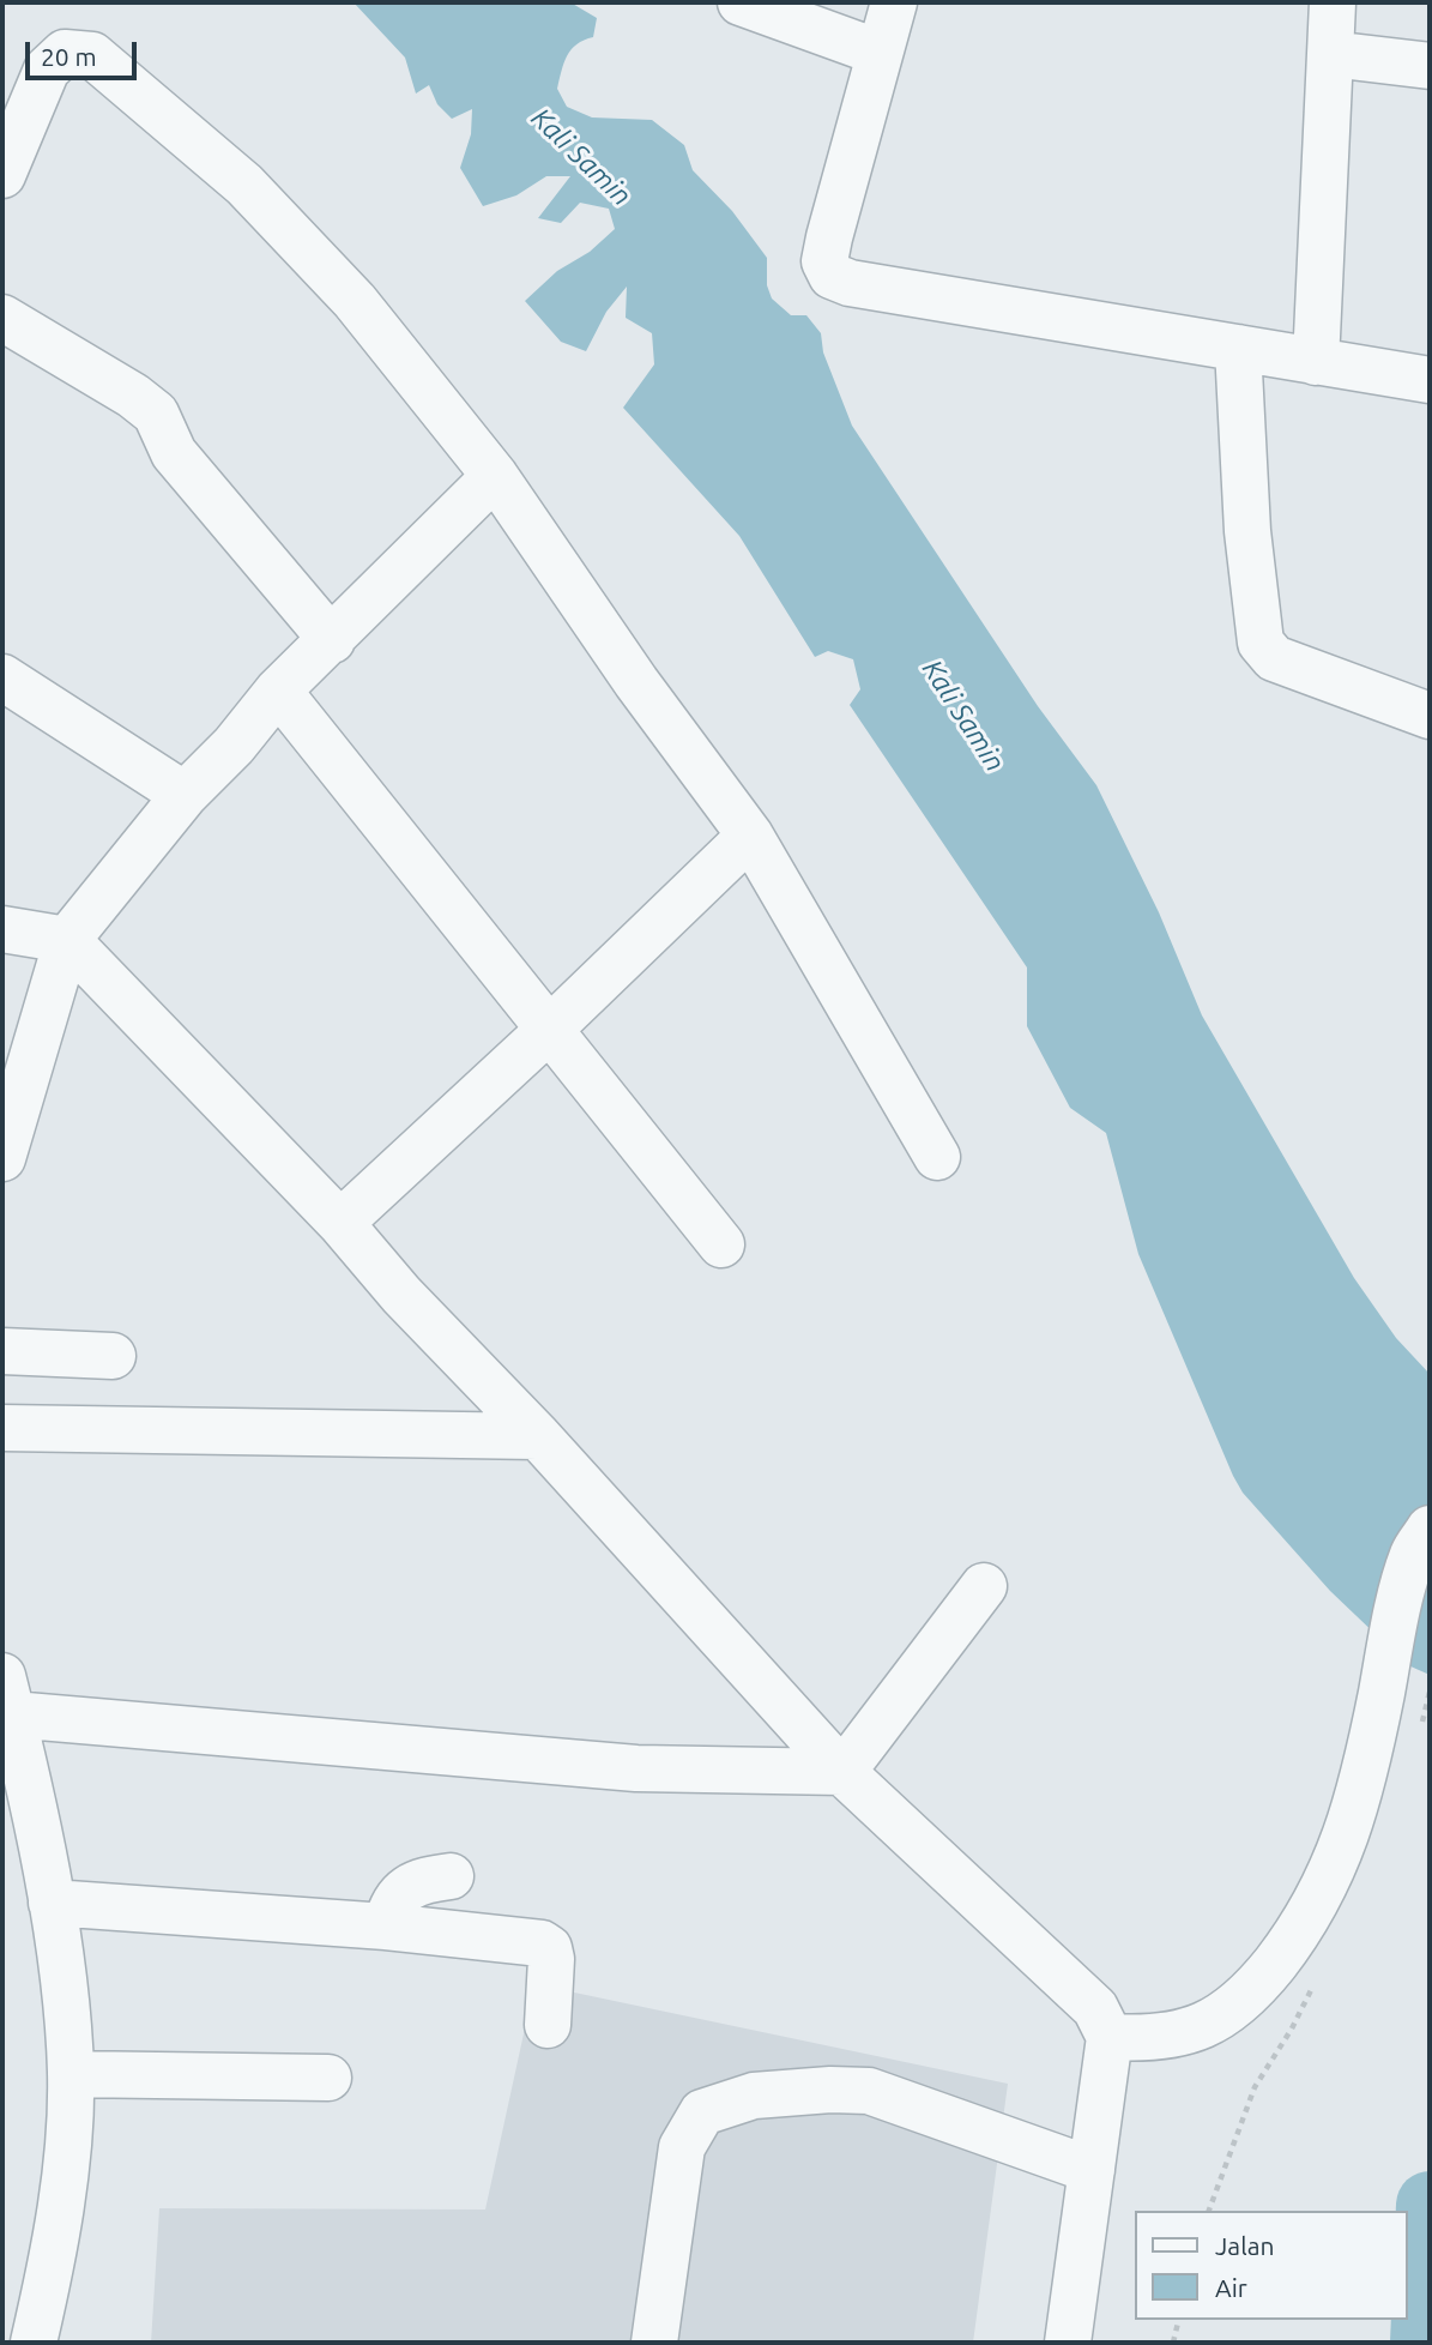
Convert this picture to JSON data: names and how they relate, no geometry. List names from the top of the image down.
{
  "water": ["Kali Samin"],
  "legend": ["Jalan", "Air"],
  "scale_bar": "20 m"
}
